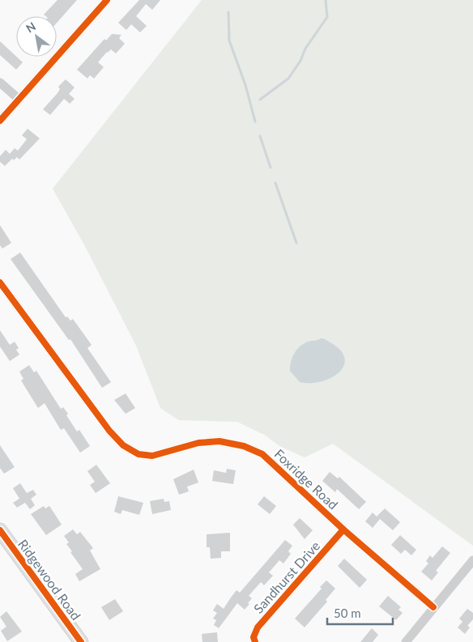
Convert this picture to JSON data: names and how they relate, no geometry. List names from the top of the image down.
{
  "streets": {
    "main road": ["Ridgewood Road"],
    "street": ["Foxridge Road", "Sandhurst Drive"]
  },
  "crossings": [
    ["Foxridge Road", "Sandhurst Drive"]
  ],
  "scale_bar": "50 m",
  "north": "top left"
}
